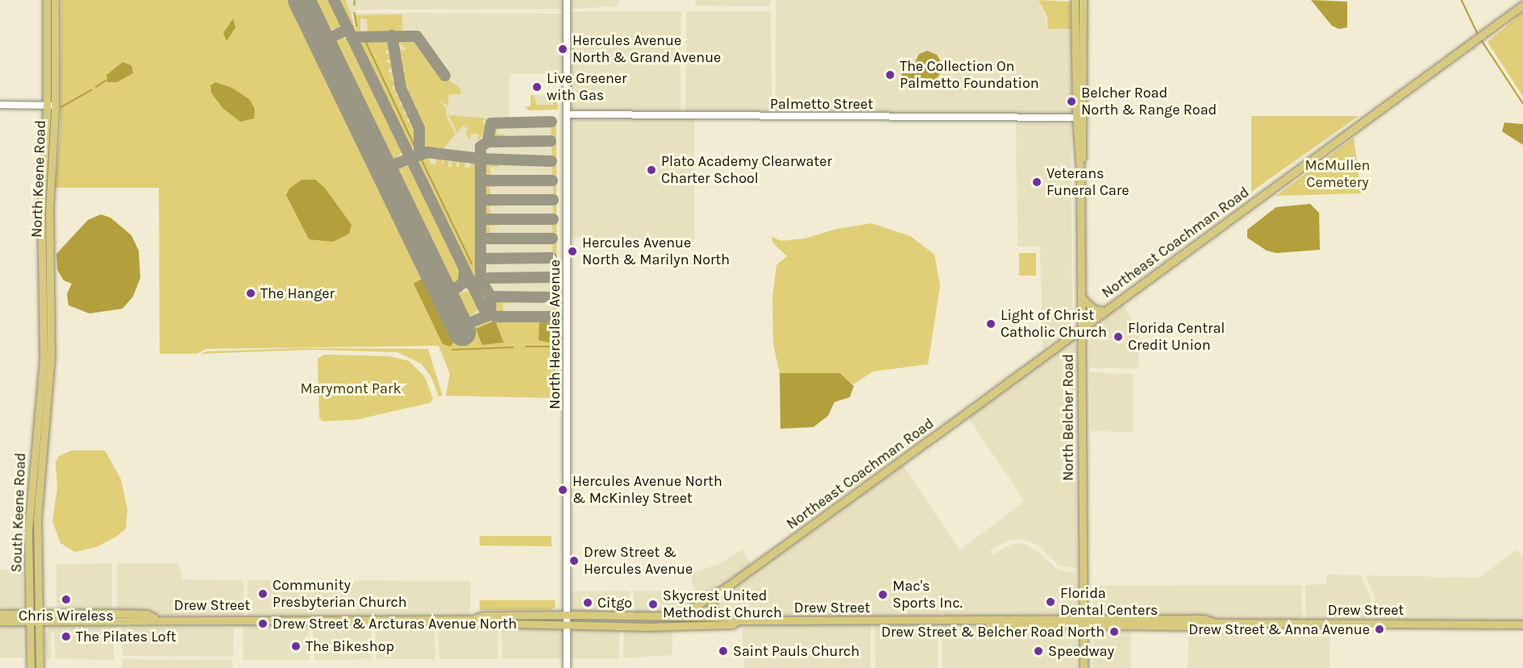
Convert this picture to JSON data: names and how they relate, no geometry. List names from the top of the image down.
{
  "streets": {
    "main road": [
      "North Keene Road",
      "Northeast Coachman Road",
      "North Belcher Road",
      "South Keene Road",
      "Drew Street"
    ],
    "street": ["Palmetto Street", "North Hercules Avenue"]
  },
  "crossings": [
    ["Palmetto Street", "North Hercules Avenue"],
    ["Palmetto Street", "North Belcher Road"],
    ["North Keene Road", "South Keene Road"],
    ["Northeast Coachman Road", "North Belcher Road"],
    ["Northeast Coachman Road", "Drew Street"],
    ["North Hercules Avenue", "Drew Street"],
    ["North Belcher Road", "Drew Street"],
    ["South Keene Road", "Drew Street"]
  ],
  "parks": ["McMullen Cemetery", "Marymont Park"],
  "places": [
    "Hercules Avenue North & Grand Avenue",
    "The Collection On Palmetto Foundation",
    "Live Greener with Gas",
    "Belcher Road North & Range Road",
    "Plato Academy Clearwater Charter School",
    "Veterans Funeral Care",
    "Hercules Avenue North & Marilyn North",
    "The Hanger",
    "Light of Christ Catholic Church",
    "Florida Central Credit Union",
    "Hercules Avenue North & McKinley Street",
    "Drew Street & Hercules Avenue",
    "Community Presbyterian Church",
    "Mac's Sports Inc.",
    "Chris Wireless",
    "Florida Dental Centers",
    "Citgo",
    "Skycrest United Methodist Church",
    "Drew Street & Arcturas Avenue North",
    "Drew Street & Anna Avenue",
    "Drew Street & Belcher Road North",
    "The Pilates Loft",
    "The Bikeshop",
    "Saint Pauls Church",
    "Speedway"
  ]
}
